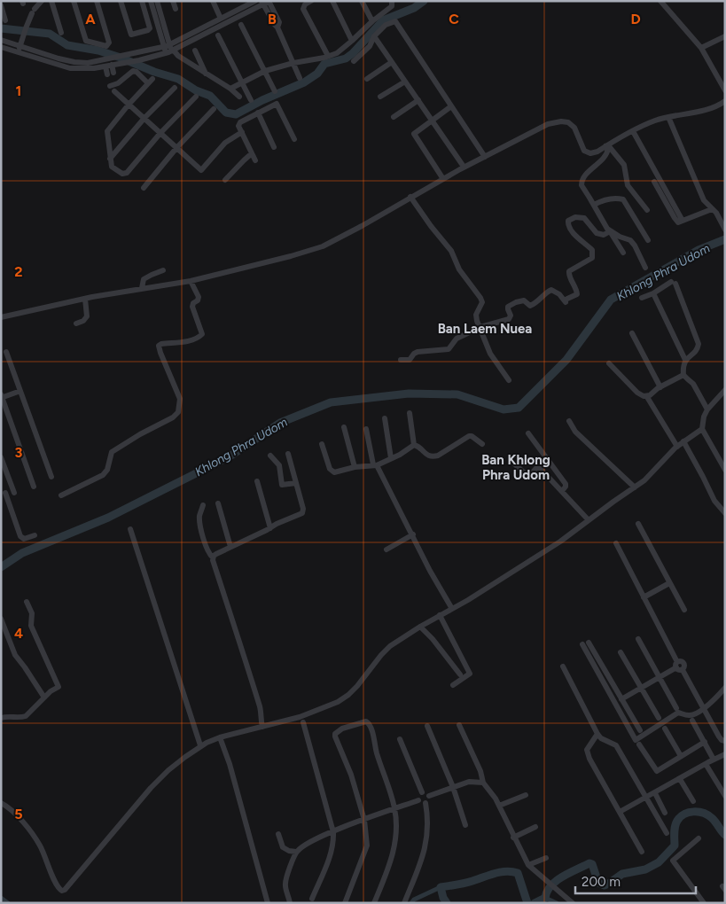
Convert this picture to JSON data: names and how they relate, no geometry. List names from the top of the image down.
{
  "districts": ["Ban Laem Nuea", "Ban Khlong Phra Udom"],
  "water": ["Khlong Phra Udom"],
  "scale_bar": "200 m",
  "grid": {
    "columns": [
      "A",
      "B",
      "C",
      "D"
    ],
    "rows": [
      "1",
      "2",
      "3",
      "4",
      "5"
    ]
  }
}
